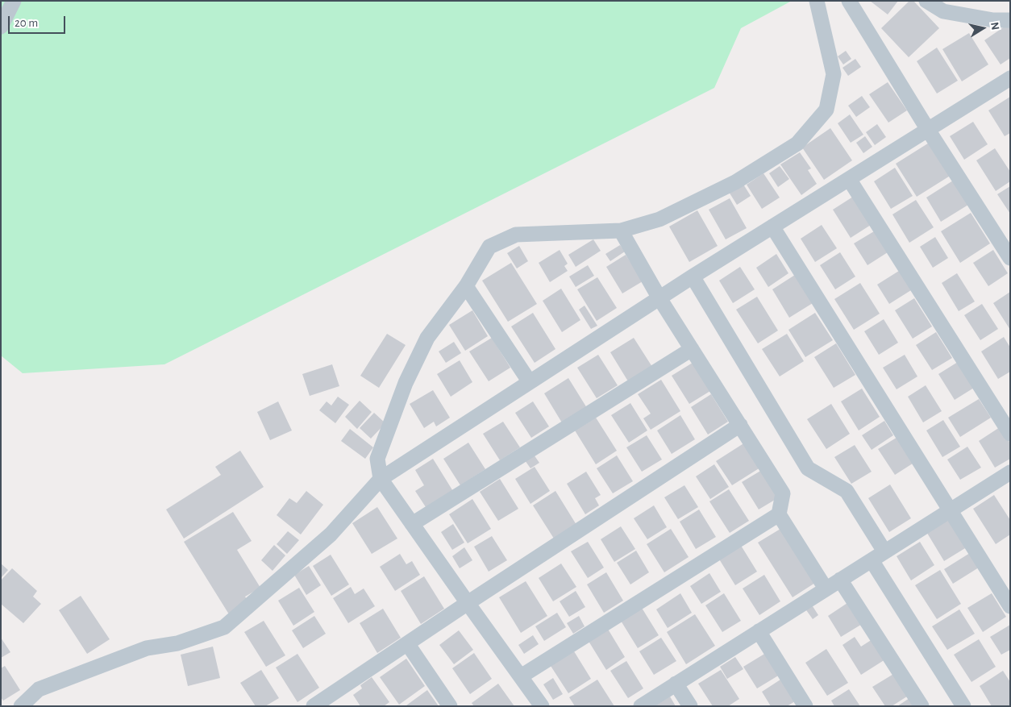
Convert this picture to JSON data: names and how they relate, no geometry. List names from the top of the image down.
{
  "scale_bar": "20 m",
  "north": "right"
}
